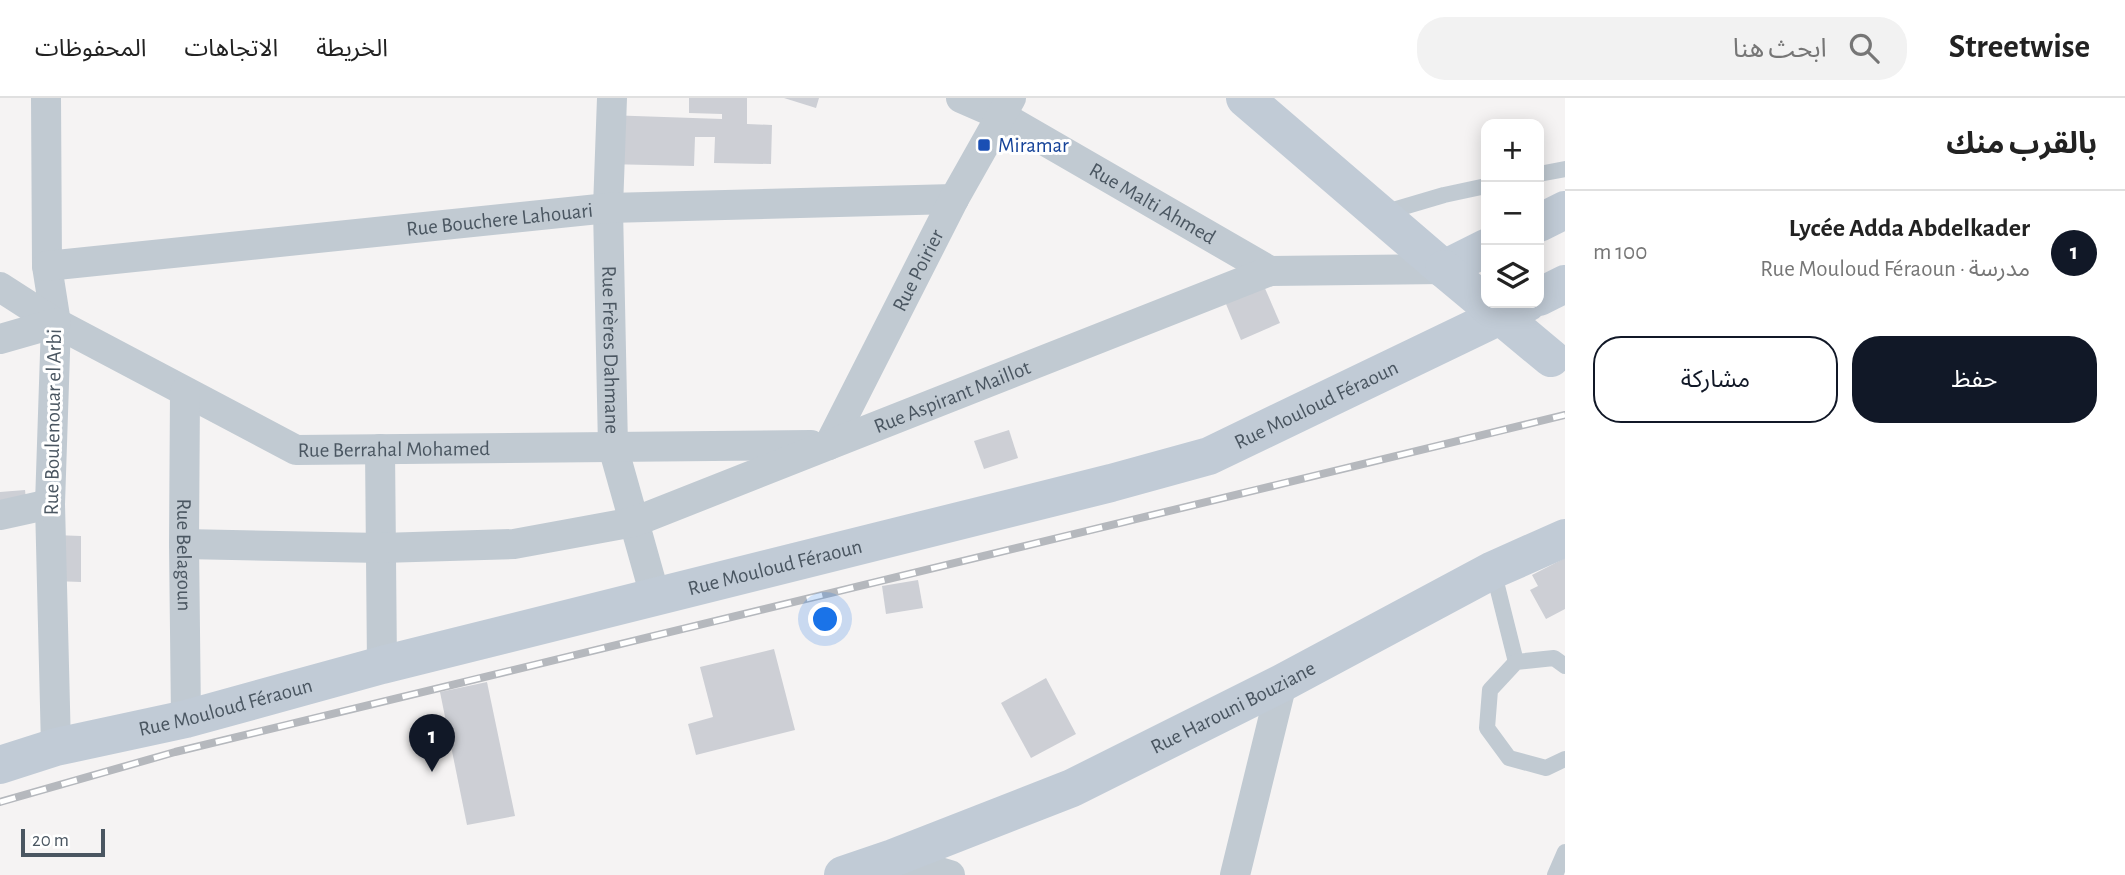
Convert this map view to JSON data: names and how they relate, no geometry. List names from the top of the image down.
{
  "streets": {
    "main road": ["Rue Mouloud Féraoun", "Rue Harouni Bouziane"],
    "street": [
      "Rue Malti Ahmed",
      "Rue Bouchere Lahouari",
      "Rue Poirier",
      "Rue Frères Dahmane",
      "Rue Aspirant Maillot",
      "Rue Boulenouar el Arbi",
      "Rue Berrahal Mohamed",
      "Rue Belagoun"
    ]
  },
  "crossings": [
    ["Rue Malti Ahmed", "Rue Poirier"],
    ["Rue Malti Ahmed", "Rue Aspirant Maillot"],
    ["Rue Bouchere Lahouari", "Rue Poirier"],
    ["Rue Bouchere Lahouari", "Rue Frères Dahmane"],
    ["Rue Bouchere Lahouari", "Rue Boulenouar el Arbi"],
    ["Rue Poirier", "Rue Aspirant Maillot"],
    ["Rue Poirier", "Rue Berrahal Mohamed"],
    ["Rue Frères Dahmane", "Rue Aspirant Maillot"],
    ["Rue Frères Dahmane", "Rue Mouloud Féraoun"],
    ["Rue Frères Dahmane", "Rue Berrahal Mohamed"],
    ["Rue Aspirant Maillot", "Rue Berrahal Mohamed"],
    ["Rue Aspirant Maillot", "Rue Belagoun"],
    ["Rue Mouloud Féraoun", "Rue Boulenouar el Arbi"],
    ["Rue Mouloud Féraoun", "Rue Belagoun"],
    ["Rue Boulenouar el Arbi", "Rue Berrahal Mohamed"],
    ["Rue Berrahal Mohamed", "Rue Belagoun"]
  ],
  "places": {
    "transit": ["Miramar"]
  },
  "scale_bar": "20 m",
  "page": {
    "header": "Streetwise",
    "search": "ابحث هنا",
    "nav": ["الخريطة", "الاتجاهات", "المحفوظات"],
    "heading": "بالقرب منك",
    "map_buttons": ["+", "−"],
    "list": [
      {
        "mark": "1",
        "name": "Lycée Adda Abdelkader",
        "note": "مدرسة · Rue Mouloud Féraoun",
        "value": "100 m"
      }
    ],
    "buttons": ["حفظ", "مشاركة"],
    "pins": "1",
    "scale": "20 m"
  }
}
